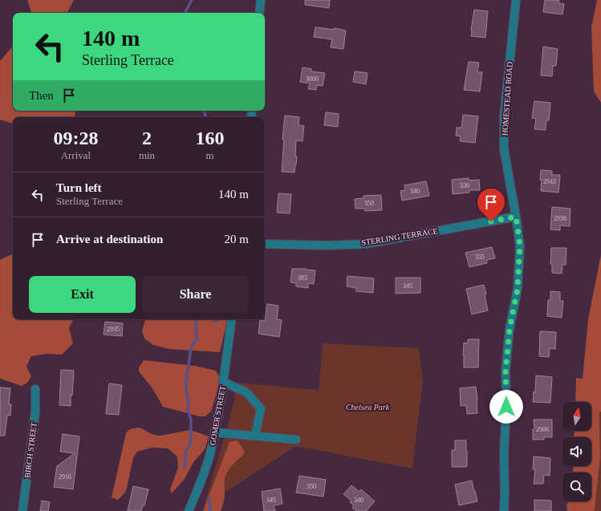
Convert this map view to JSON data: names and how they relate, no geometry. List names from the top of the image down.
{
  "streets": {
    "street": [
      "HOMESTEAD ROAD",
      "STERLING TERRACE",
      "GOMER STREET",
      "BIRCH STREET"
    ]
  },
  "crossings": [
    ["HOMESTEAD ROAD", "STERLING TERRACE"]
  ],
  "parks": ["Chelsea Park"],
  "house_numbers": [
    "3000",
    "2942",
    "330",
    "340",
    "350",
    "2936",
    "335",
    "383",
    "345",
    "2935",
    "2906",
    "2916",
    "350",
    "345",
    "340"
  ],
  "north": "top",
  "page": {
    "turn": ["140 m", "Sterling Terrace"],
    "then": "Then",
    "eta": [
      "09:28",
      "Arrival",
      "2",
      "min",
      "160",
      "m"
    ],
    "list": [
      {
        "name": "Turn left",
        "note": "Sterling Terrace",
        "value": "140 m"
      },
      {
        "name": "Arrive at destination",
        "value": "20 m"
      }
    ],
    "buttons": ["Exit", "Share"]
  }
}
